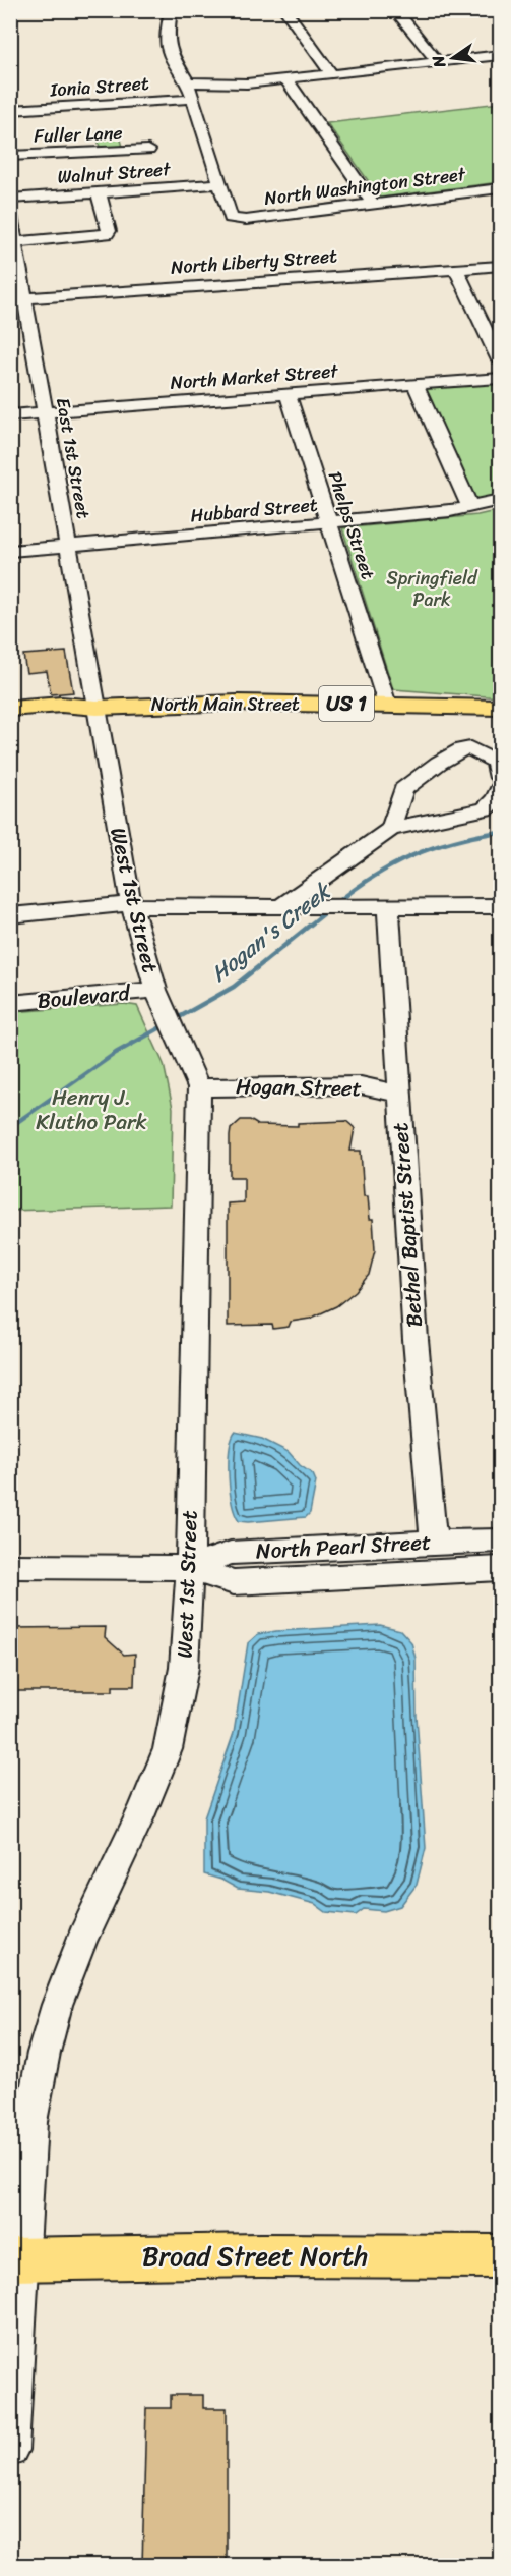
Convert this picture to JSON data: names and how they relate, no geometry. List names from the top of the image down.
{
  "streets": {
    "main road": ["US 1", "North Main Street", "Broad Street North"],
    "street": [
      "Ionia Street",
      "Fuller Lane",
      "Walnut Street",
      "North Washington Street",
      "North Liberty Street",
      "North Market Street",
      "East 1st Street",
      "Hubbard Street",
      "Phelps Street",
      "West 1st Street",
      "Boulevard",
      "Hogan Street",
      "Bethel Baptist Street",
      "North Pearl Street"
    ]
  },
  "crossings": [
    ["Walnut Street", "North Washington Street"],
    ["North Liberty Street", "East 1st Street"],
    ["North Market Street", "East 1st Street"],
    ["North Market Street", "Phelps Street"],
    ["East 1st Street", "Hubbard Street"],
    ["East 1st Street", "North Main Street"],
    ["East 1st Street", "West 1st Street"],
    ["Hubbard Street", "Phelps Street"],
    ["Phelps Street", "North Main Street"],
    ["North Main Street", "West 1st Street"],
    ["West 1st Street", "Boulevard"],
    ["West 1st Street", "Hogan Street"],
    ["West 1st Street", "North Pearl Street"],
    ["West 1st Street", "Broad Street North"],
    ["Hogan Street", "Bethel Baptist Street"],
    ["Bethel Baptist Street", "North Pearl Street"]
  ],
  "water": ["Hogan's Creek"],
  "parks": ["Springfield Park", "Henry J. Klutho Park"],
  "north": "left"
}
